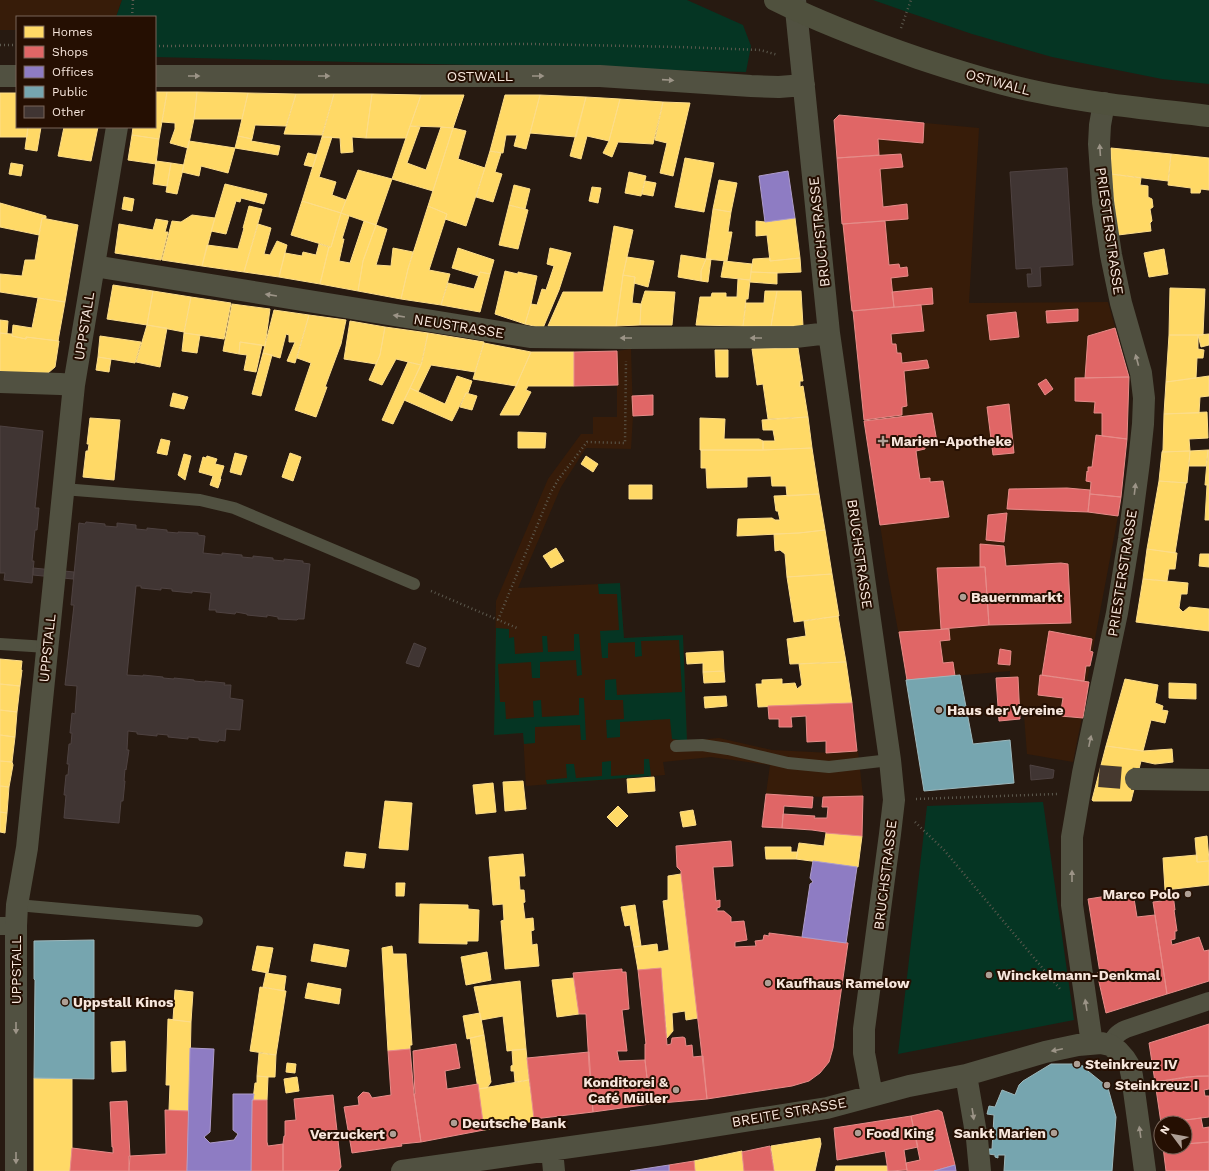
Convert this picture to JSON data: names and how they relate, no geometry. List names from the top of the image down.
{
  "streets": {
    "main road": ["OSTWALL"],
    "street": [
      "PRIESTERSTRASSE",
      "BRUCHSTRASSE",
      "UPPSTALL",
      "NEUSTRASSE",
      "BREITE STRASSE"
    ]
  },
  "crossings": [
    ["OSTWALL", "PRIESTERSTRASSE"],
    ["OSTWALL", "BRUCHSTRASSE"],
    ["PRIESTERSTRASSE", "BREITE STRASSE"],
    ["BRUCHSTRASSE", "NEUSTRASSE"],
    ["BRUCHSTRASSE", "BREITE STRASSE"],
    ["UPPSTALL", "NEUSTRASSE"]
  ],
  "one_way": ["OSTWALL", "PRIESTERSTRASSE", "NEUSTRASSE"],
  "places": {
    "health": ["Marien-Apotheke"],
    "other": [
      "Bauernmarkt",
      "Haus der Vereine",
      "Marco Polo",
      "Winckelmann-Denkmal",
      "Kaufhaus Ramelow",
      "Uppstall Kinos",
      "Steinkreuz IV",
      "Steinkreuz I",
      "Konditorei & Café Müller",
      "Deutsche Bank",
      "Food King",
      "Sankt Marien",
      "Verzuckert"
    ]
  },
  "legend": [
    "Homes",
    "Shops",
    "Offices",
    "Public",
    "Other"
  ],
  "north": "top left"
}
